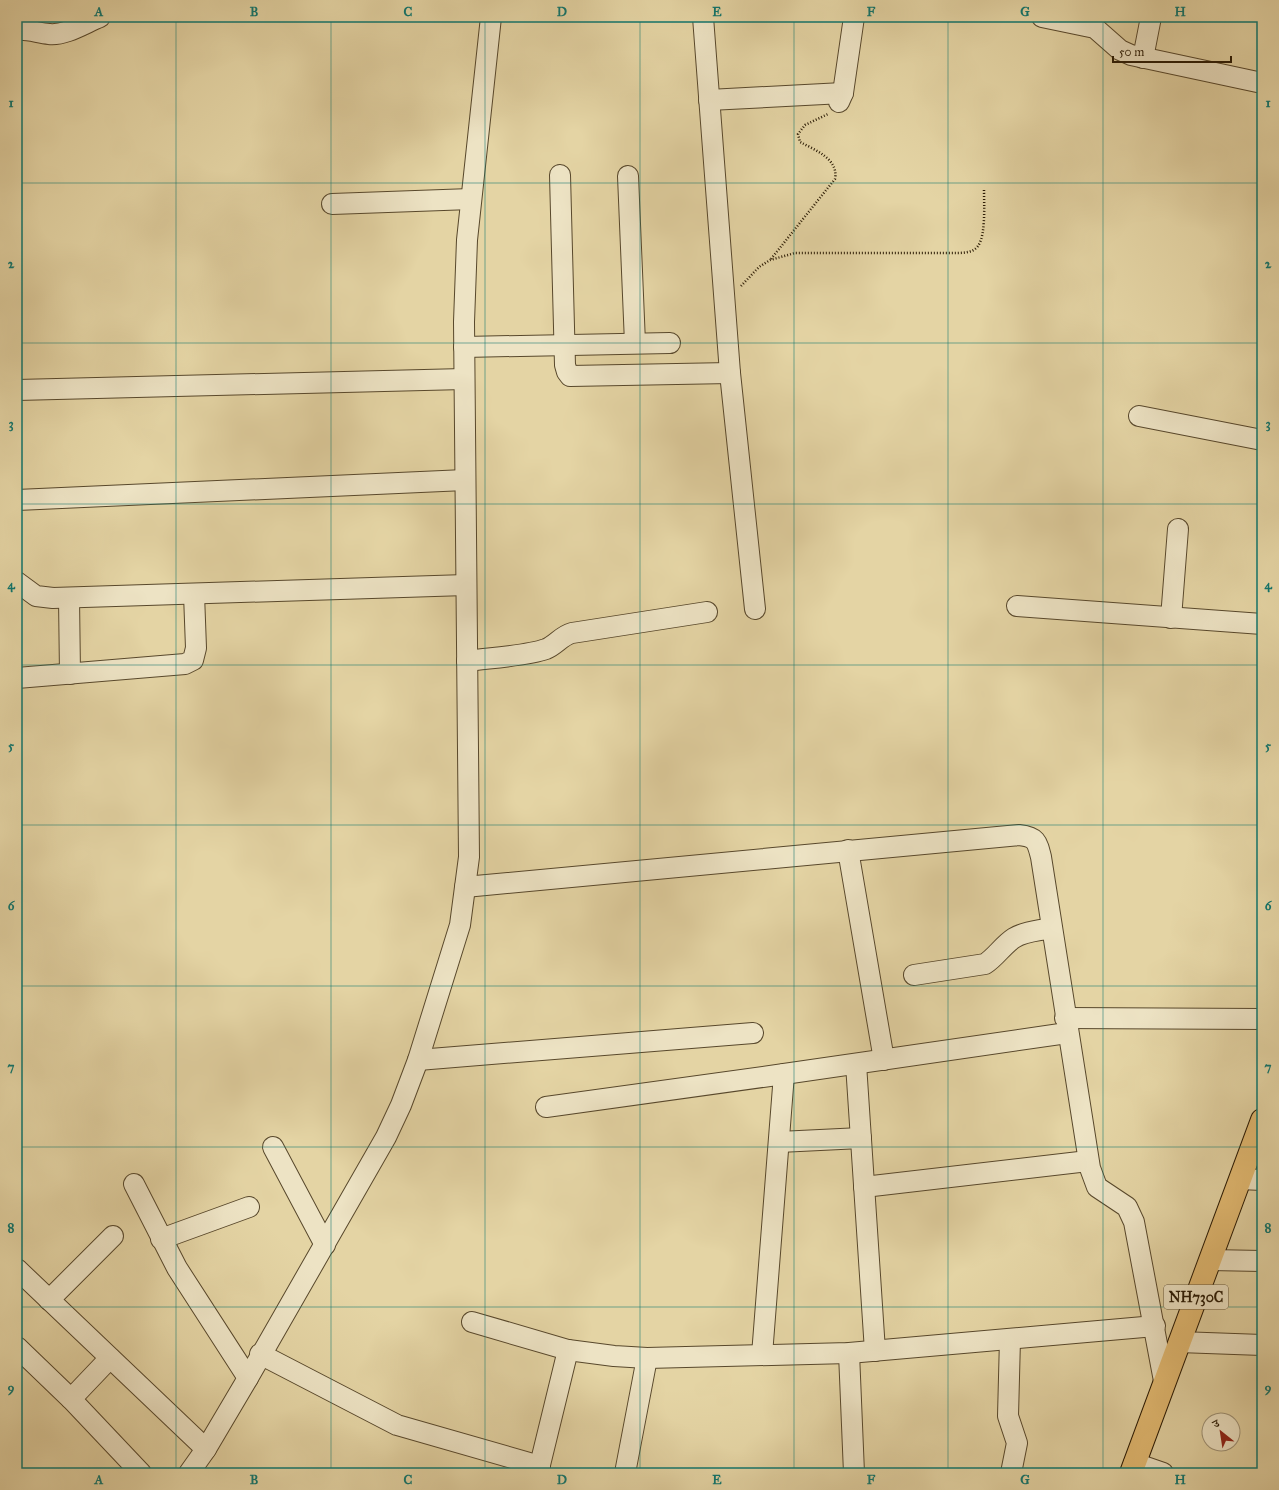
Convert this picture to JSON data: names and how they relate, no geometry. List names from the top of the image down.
{
  "streets": {
    "highway": ["NH730C"]
  },
  "scale_bar": "50 m",
  "north": "top left",
  "grid": {
    "columns": [
      "A",
      "B",
      "C",
      "D",
      "E",
      "F",
      "G",
      "H"
    ],
    "rows": [
      "1",
      "2",
      "3",
      "4",
      "5",
      "6",
      "7",
      "8",
      "9"
    ]
  }
}
